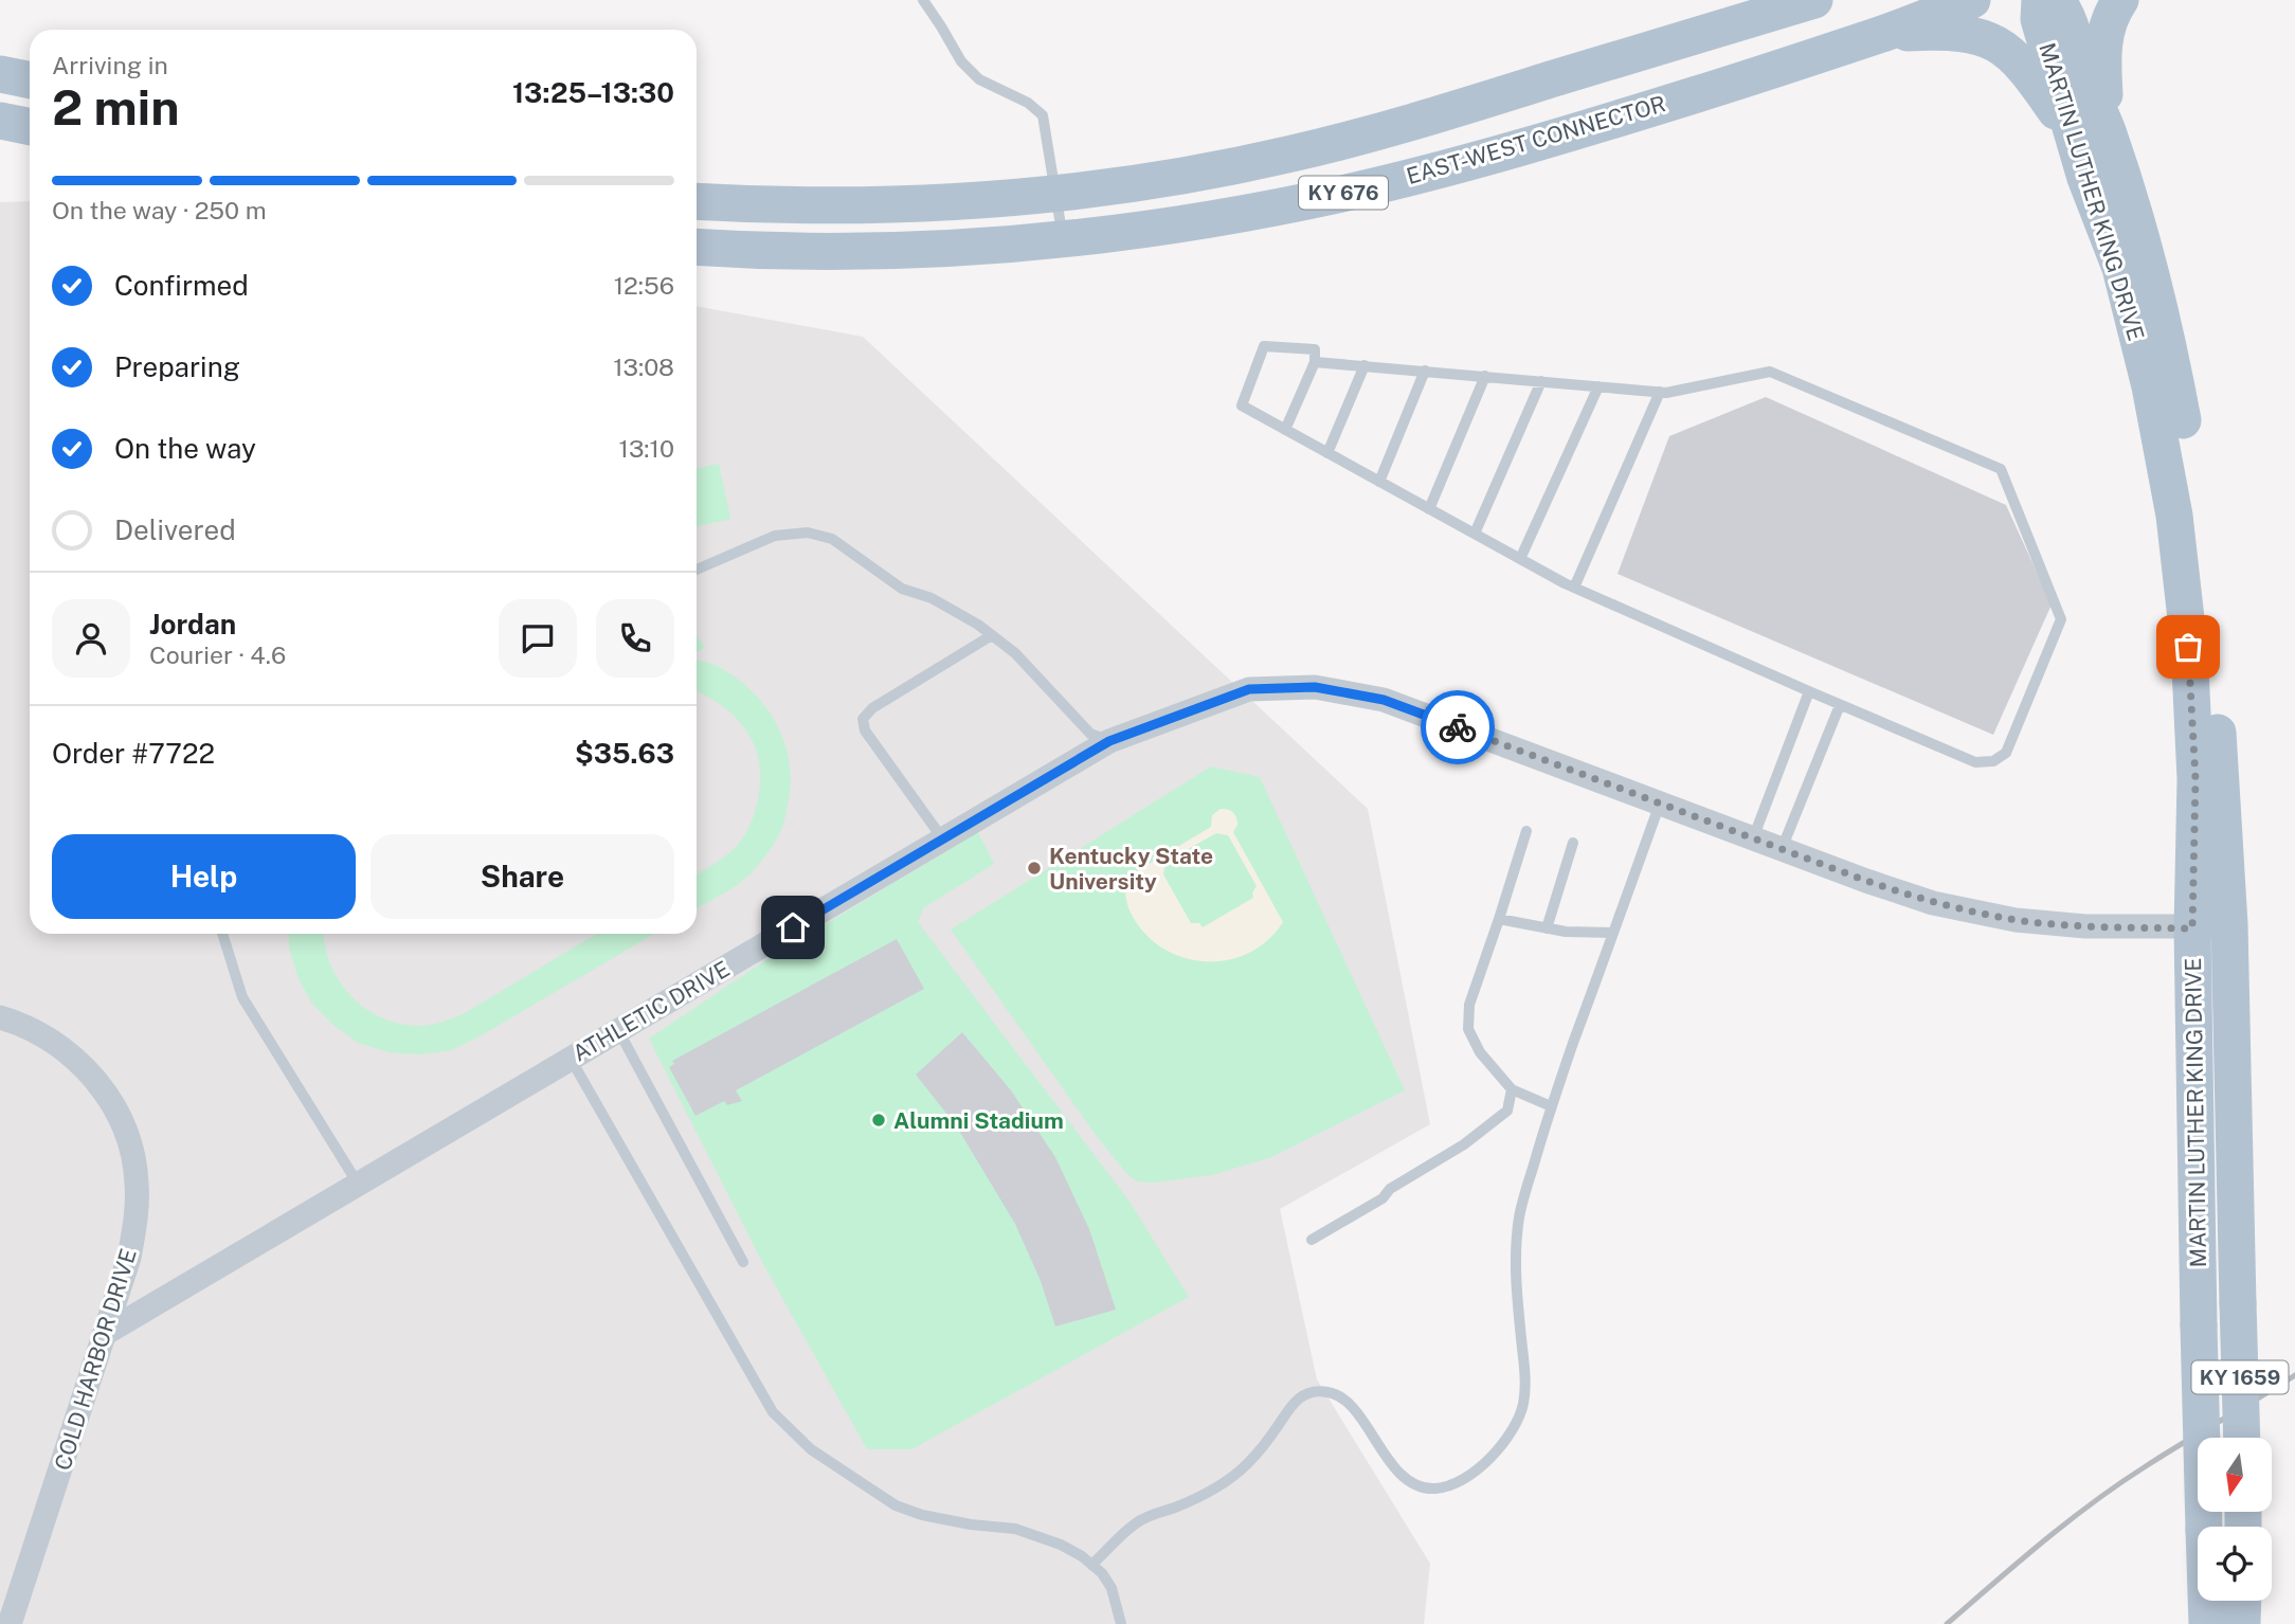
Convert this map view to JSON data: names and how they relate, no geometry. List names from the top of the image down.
{
  "streets": {
    "main road": [
      "EAST-WEST CONNECTOR",
      "MARTIN LUTHER KING DRIVE",
      "KY 676",
      "KY 1659"
    ],
    "street": ["ATHLETIC DRIVE", "COLD HARBOR DRIVE"]
  },
  "crossings": [
    ["MARTIN LUTHER KING DRIVE", "ATHLETIC DRIVE"],
    ["ATHLETIC DRIVE", "COLD HARBOR DRIVE"]
  ],
  "places": ["Kentucky State University", "Alumni Stadium"],
  "north": "bottom",
  "page": {
    "heading": ["2 min", "Arriving in", "13:25–13:30"],
    "panel": [
      "Jordan",
      "Courier · 4.6",
      "Order #7722",
      "$35.63"
    ],
    "bar": "On the way · 250 m",
    "list": [
      ["Confirmed", "12:56"],
      ["Preparing", "13:08"],
      ["On the way", "13:10"],
      "Delivered"
    ],
    "buttons": ["Help", "Share"]
  }
}
